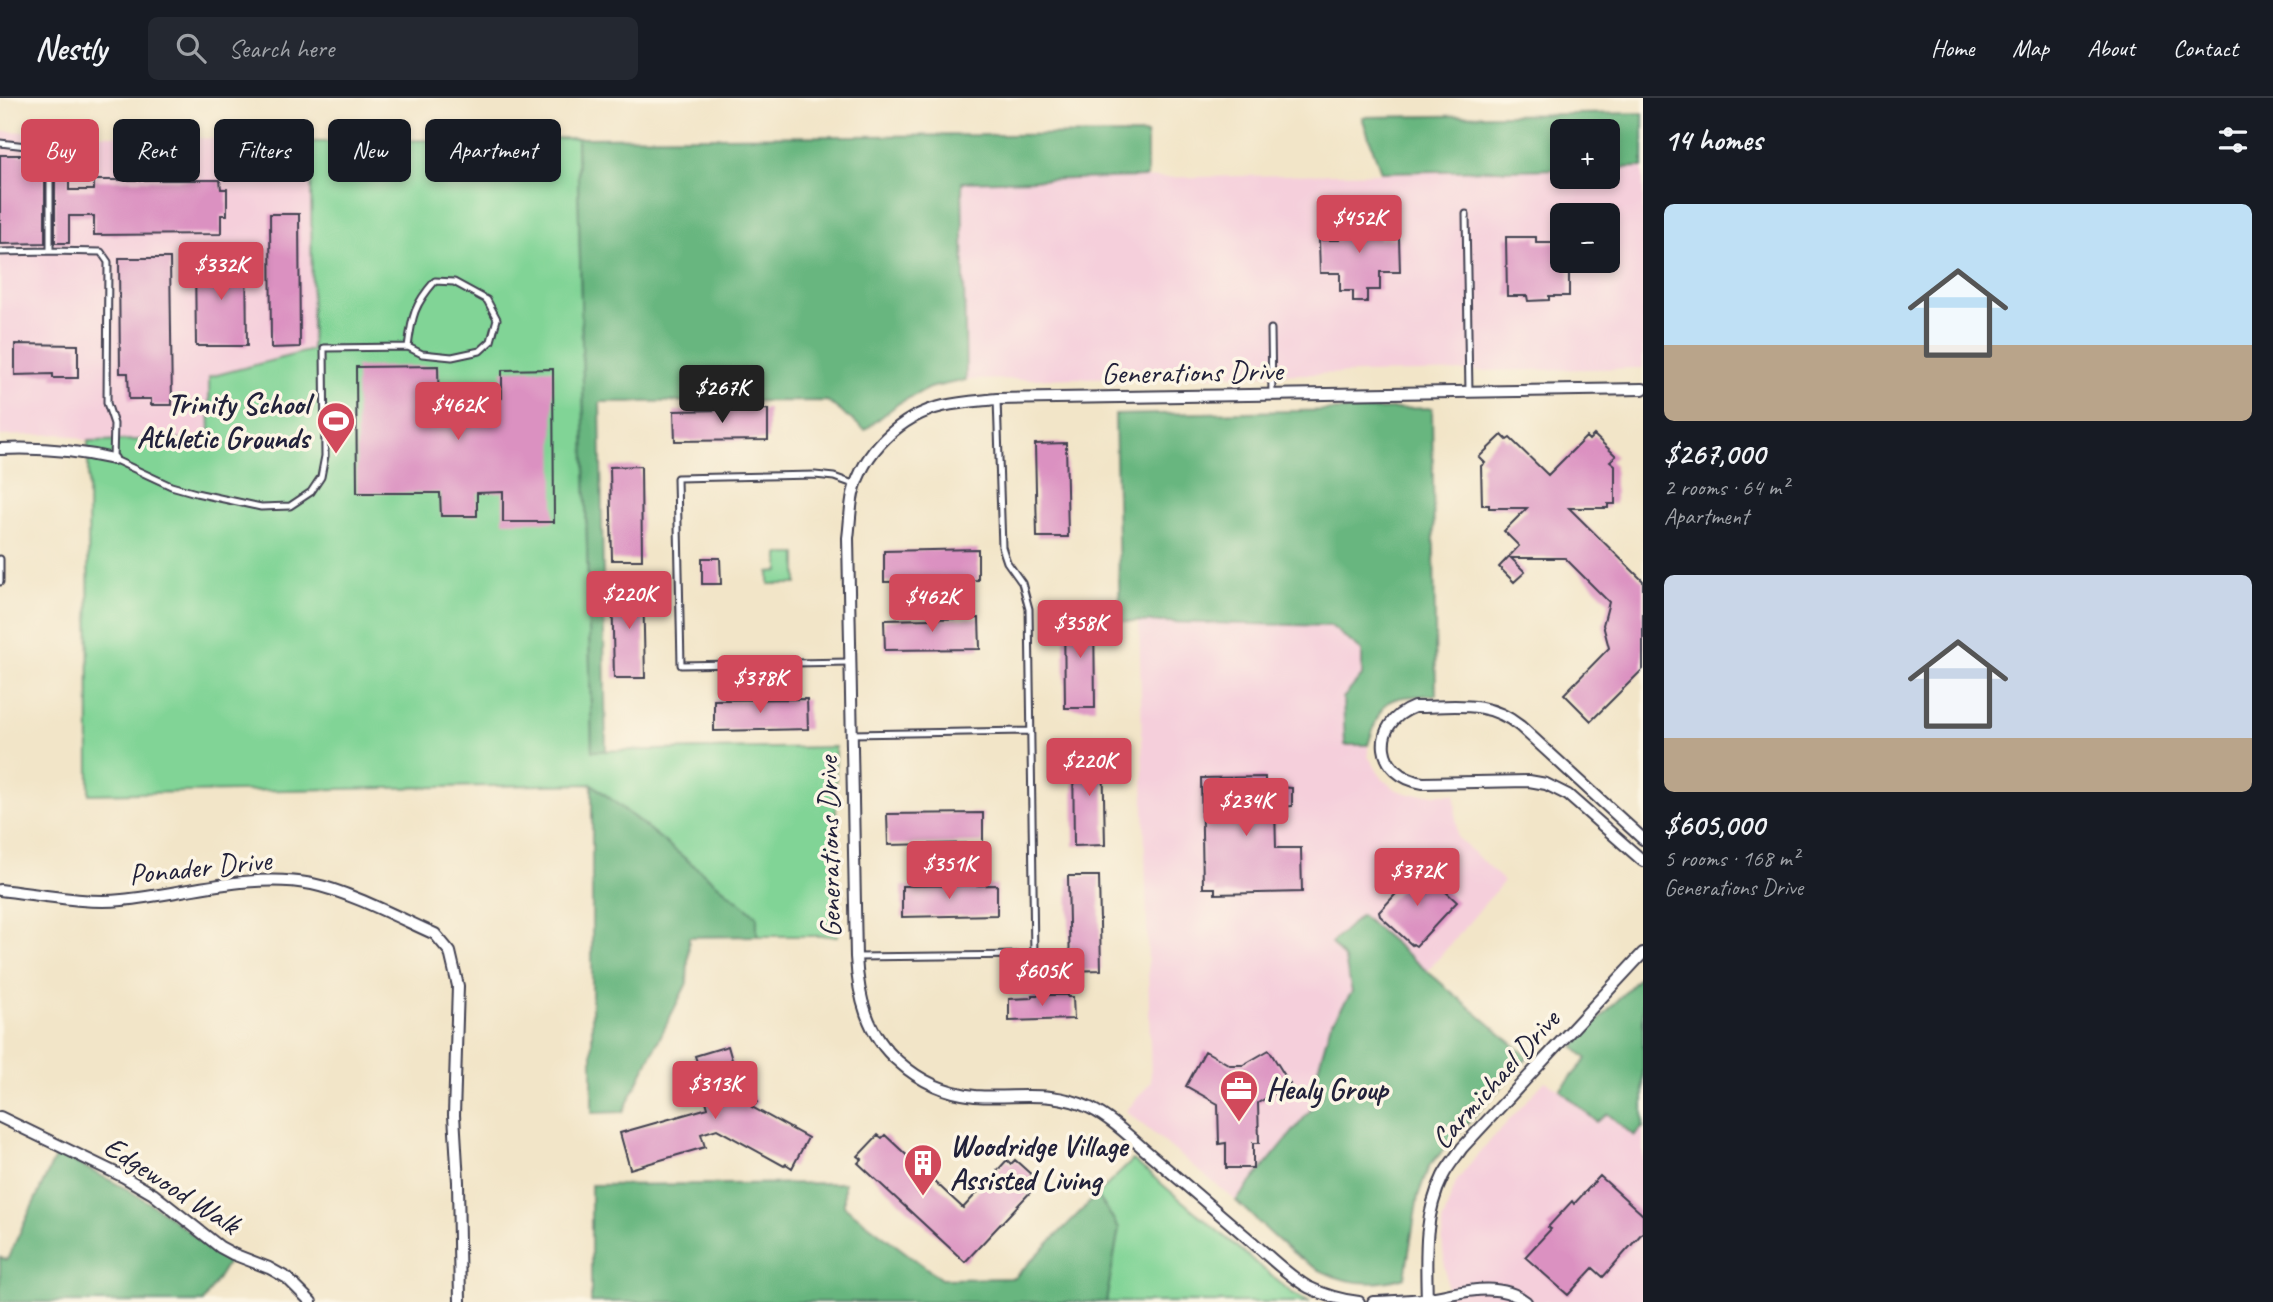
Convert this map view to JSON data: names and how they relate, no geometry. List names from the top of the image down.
{
  "streets": {
    "street": [
      "Generations Drive",
      "Ponader Drive",
      "Carmichael Drive",
      "Edgewood Walk"
    ]
  },
  "places": {
    "sports": ["Trinity School Athletic Grounds"],
    "office": ["Healy Group"],
    "building": ["Woodridge Village Assisted Living"]
  },
  "page": {
    "header": "Nestly",
    "search": "Search here",
    "nav": [
      "Home",
      "Map",
      "About",
      "Contact"
    ],
    "heading": "14 homes",
    "map_buttons": ["+", "−"],
    "chip": [
      "Buy",
      "Rent",
      "Filters",
      "New",
      "Apartment"
    ],
    "list": [
      {
        "name": "$267,000",
        "note": "2 rooms · 64 m² · Apartment"
      },
      {
        "name": "$605,000",
        "note": "5 rooms · 168 m² · Generations Drive"
      }
    ],
    "price": [
      "$452K",
      "$332K",
      "$267K",
      "$462K",
      "$220K",
      "$462K",
      "$358K",
      "$378K",
      "$220K",
      "$234K",
      "$351K",
      "$372K",
      "$605K",
      "$313K"
    ]
  }
}
